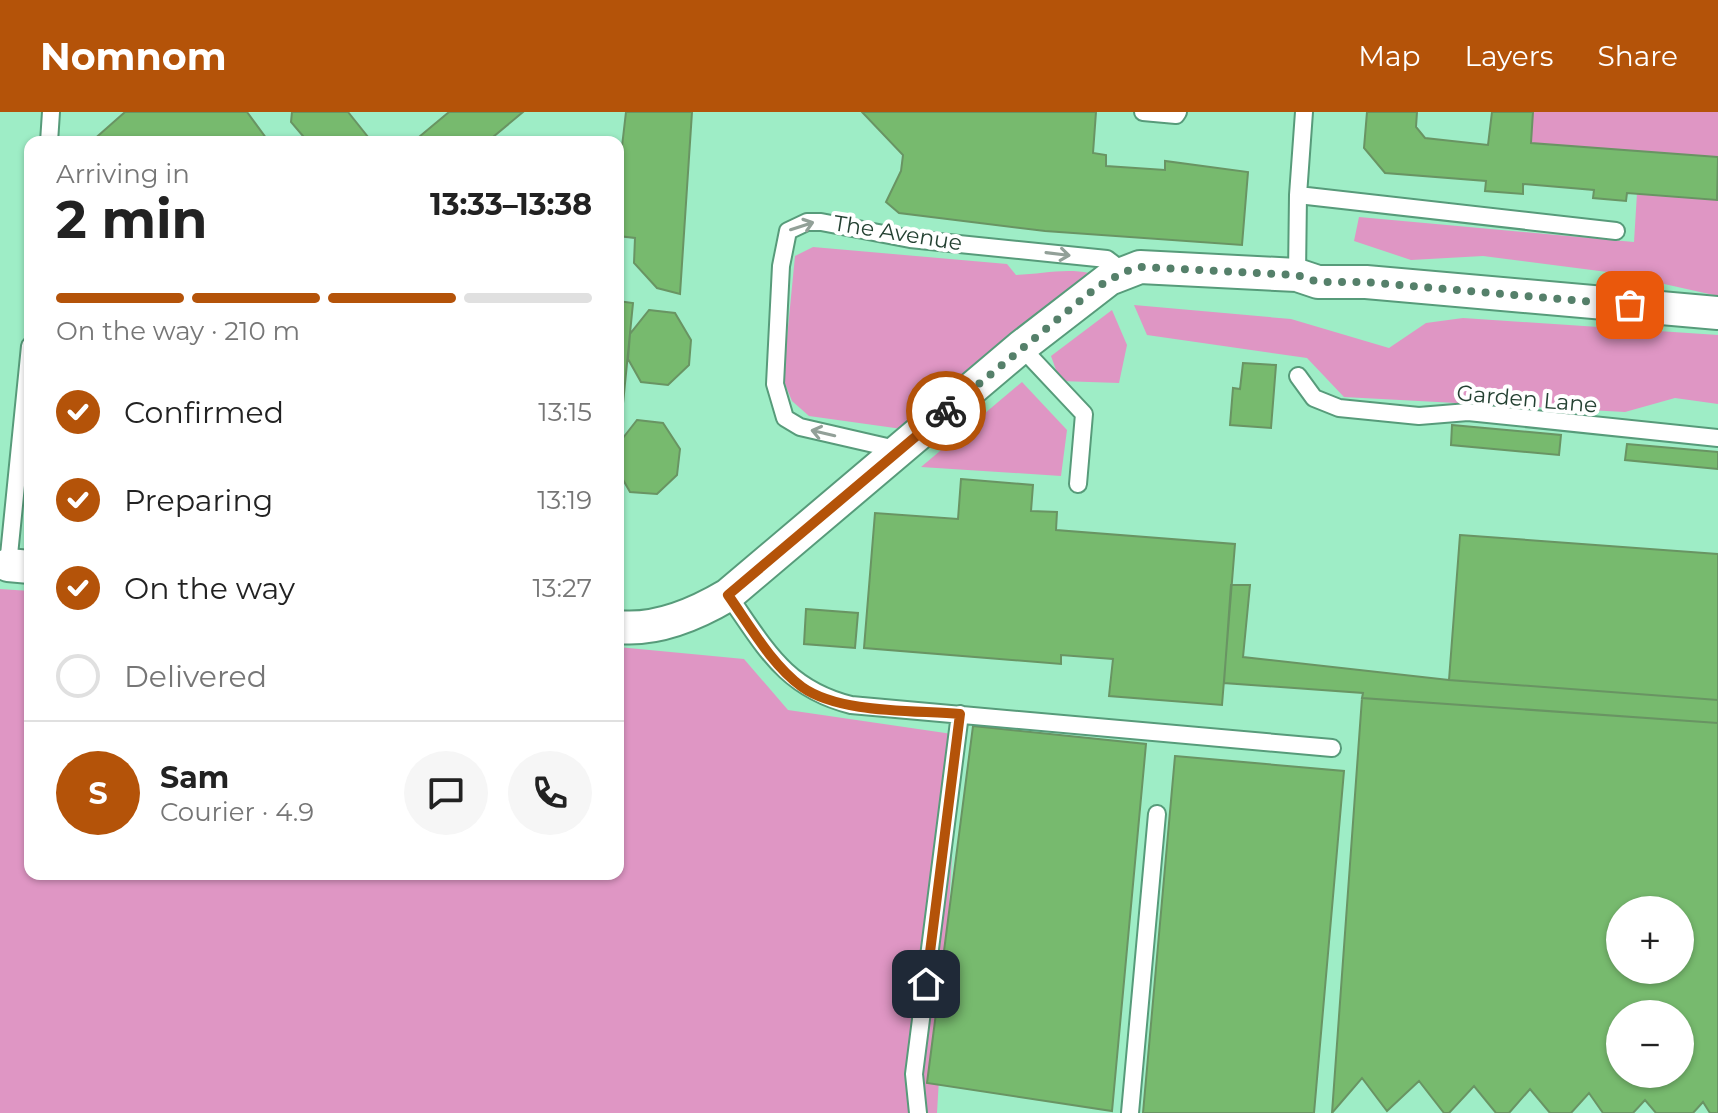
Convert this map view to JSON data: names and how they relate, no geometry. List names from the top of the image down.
{
  "streets": {
    "street": ["The Avenue"],
    "lane": ["Garden Lane"]
  },
  "page": {
    "header": "Nomnom",
    "nav": ["Map", "Layers", "Share"],
    "heading": ["2 min", "Arriving in", "13:33–13:38"],
    "panel": ["Sam", "Courier · 4.9"],
    "bar": "On the way · 210 m",
    "list": [
      ["Confirmed", "13:15"],
      ["Preparing", "13:19"],
      ["On the way", "13:27"],
      "Delivered"
    ],
    "round": "S",
    "map_buttons": ["+", "−"]
  }
}
